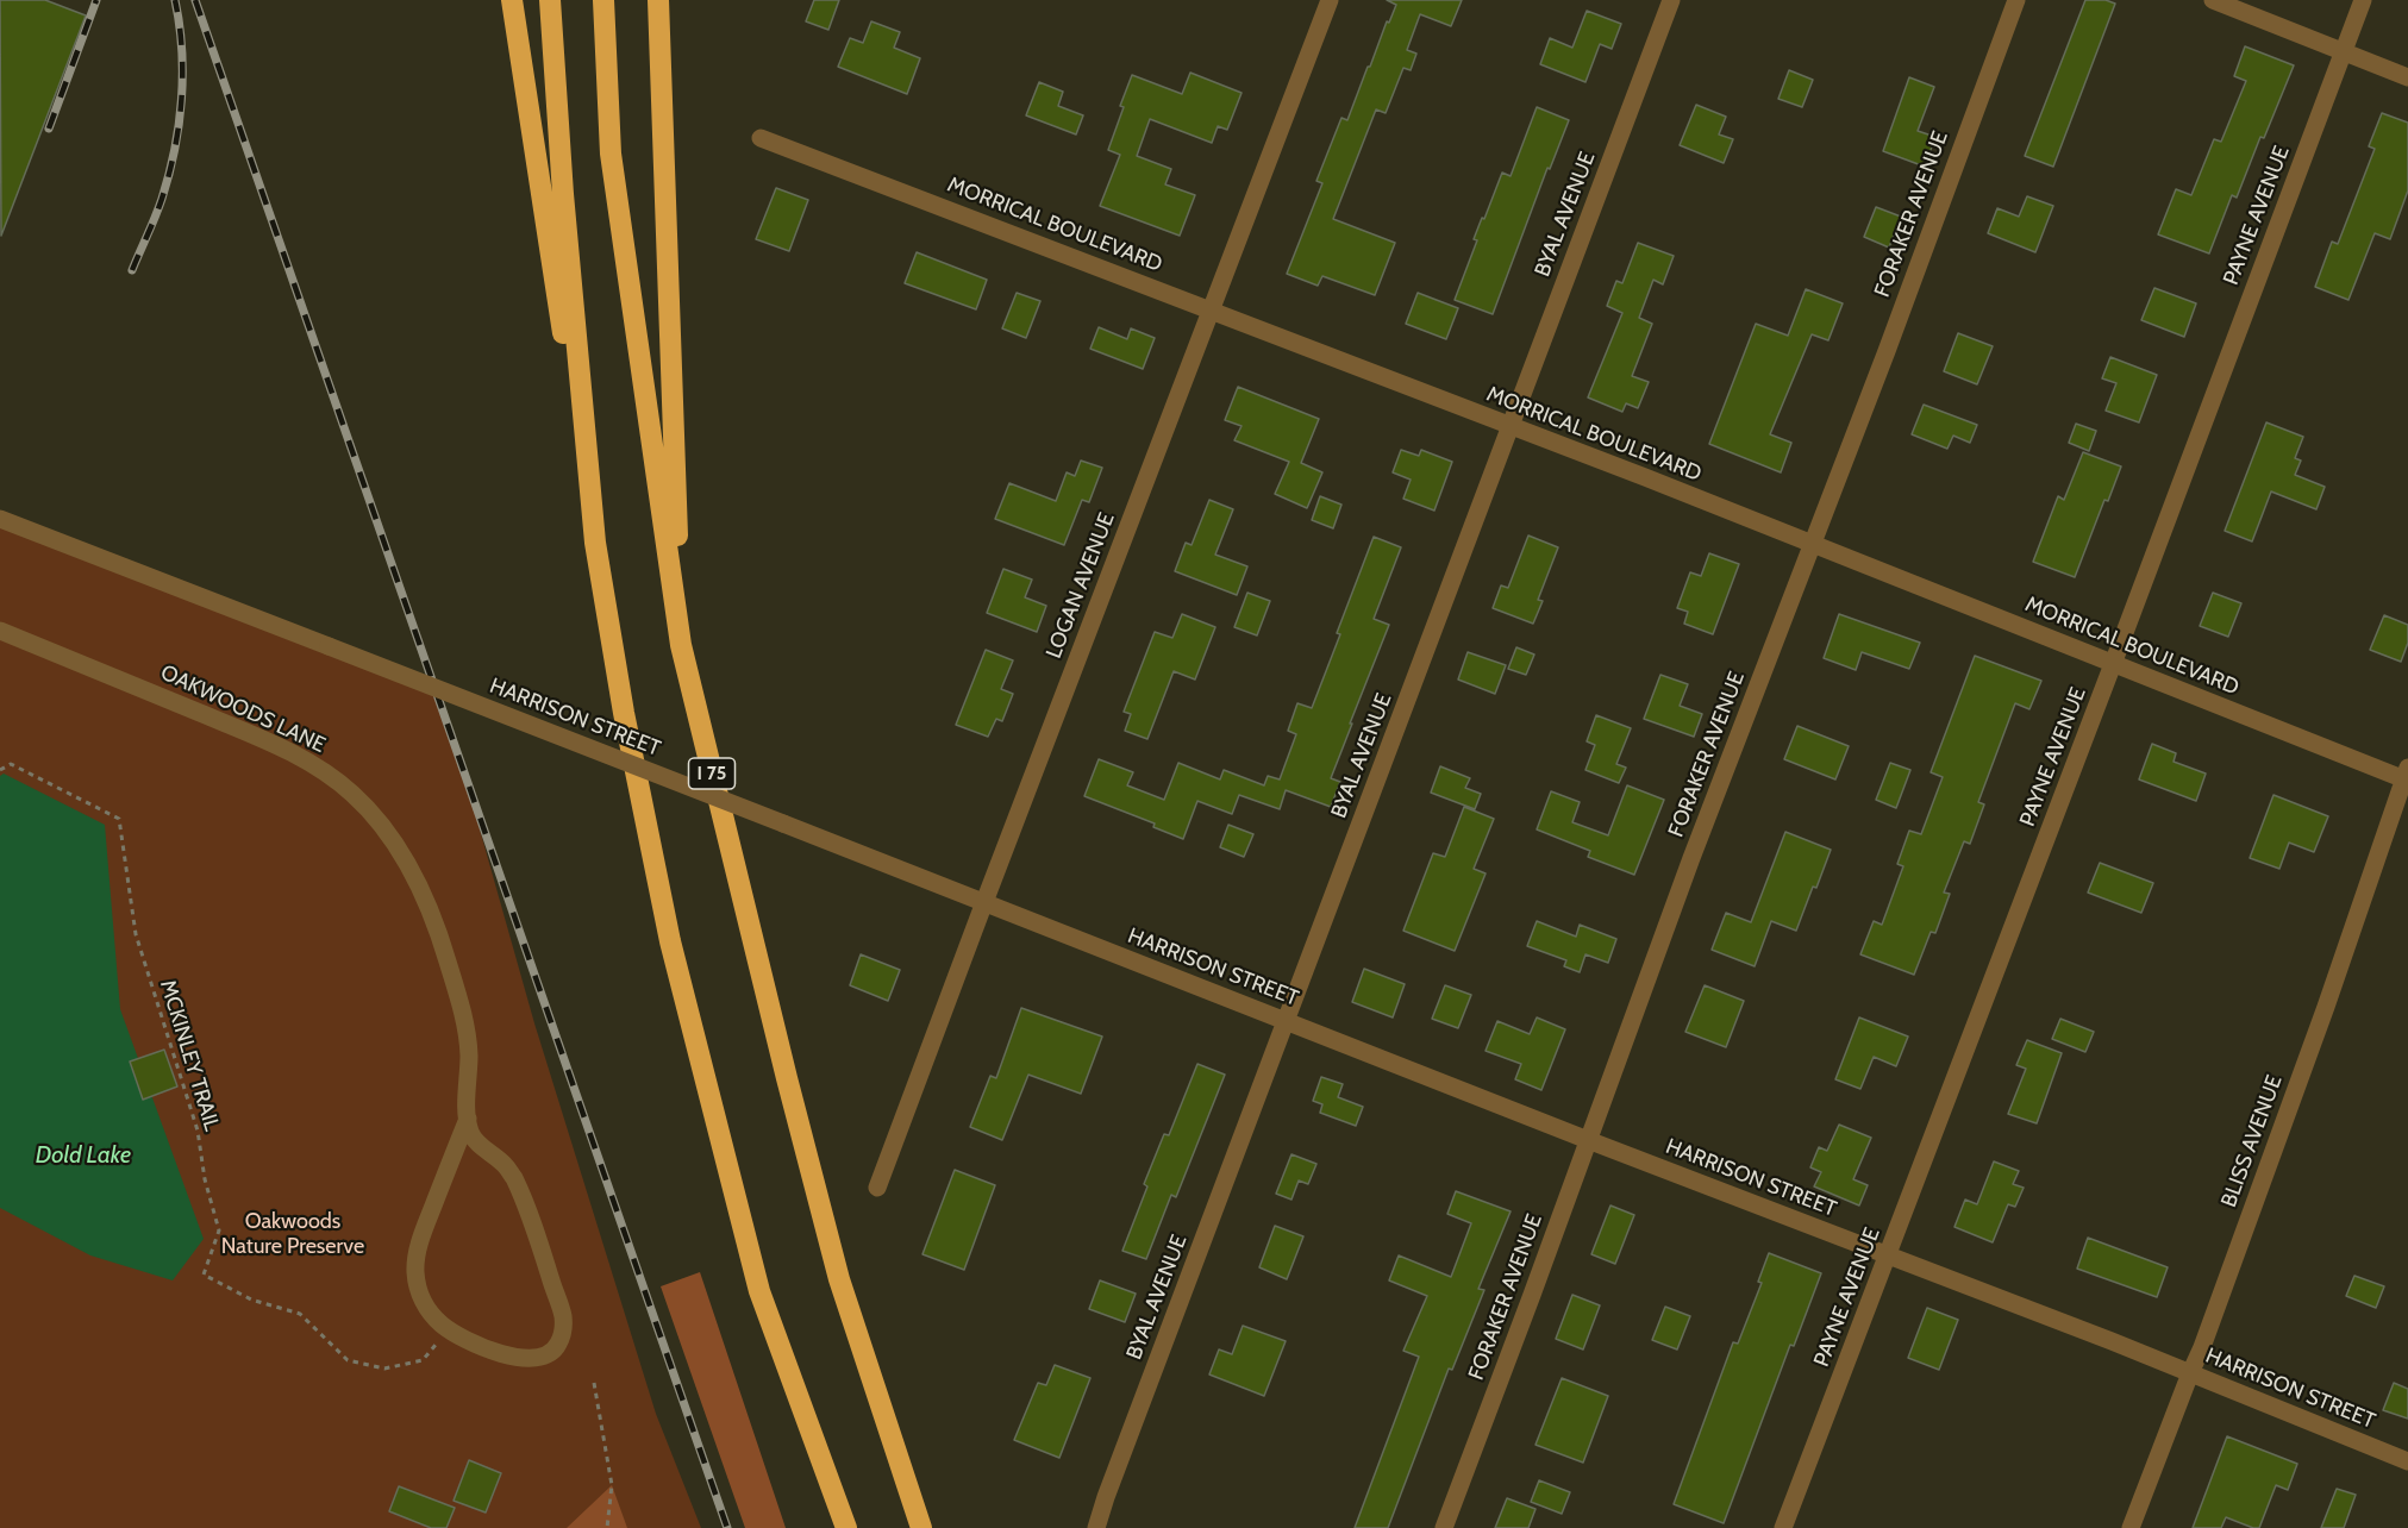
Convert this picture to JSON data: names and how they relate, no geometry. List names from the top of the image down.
{
  "streets": {
    "highway": ["I 75"],
    "street": [
      "BYAL AVENUE",
      "FORAKER AVENUE",
      "PAYNE AVENUE",
      "MORRICAL BOULEVARD",
      "LOGAN AVENUE",
      "OAKWOODS LANE",
      "HARRISON STREET",
      "BLISS AVENUE"
    ],
    "path": ["MCKINLEY TRAIL"]
  },
  "crossings": [
    ["BYAL AVENUE", "MORRICAL BOULEVARD"],
    ["BYAL AVENUE", "HARRISON STREET"],
    ["FORAKER AVENUE", "MORRICAL BOULEVARD"],
    ["FORAKER AVENUE", "HARRISON STREET"],
    ["PAYNE AVENUE", "MORRICAL BOULEVARD"],
    ["PAYNE AVENUE", "HARRISON STREET"],
    ["MORRICAL BOULEVARD", "LOGAN AVENUE"],
    ["MORRICAL BOULEVARD", "BLISS AVENUE"],
    ["LOGAN AVENUE", "HARRISON STREET"],
    ["OAKWOODS LANE", "MCKINLEY TRAIL"],
    ["HARRISON STREET", "BLISS AVENUE"]
  ],
  "water": ["Dold Lake"],
  "parks": ["Oakwoods Nature Preserve"]
}
